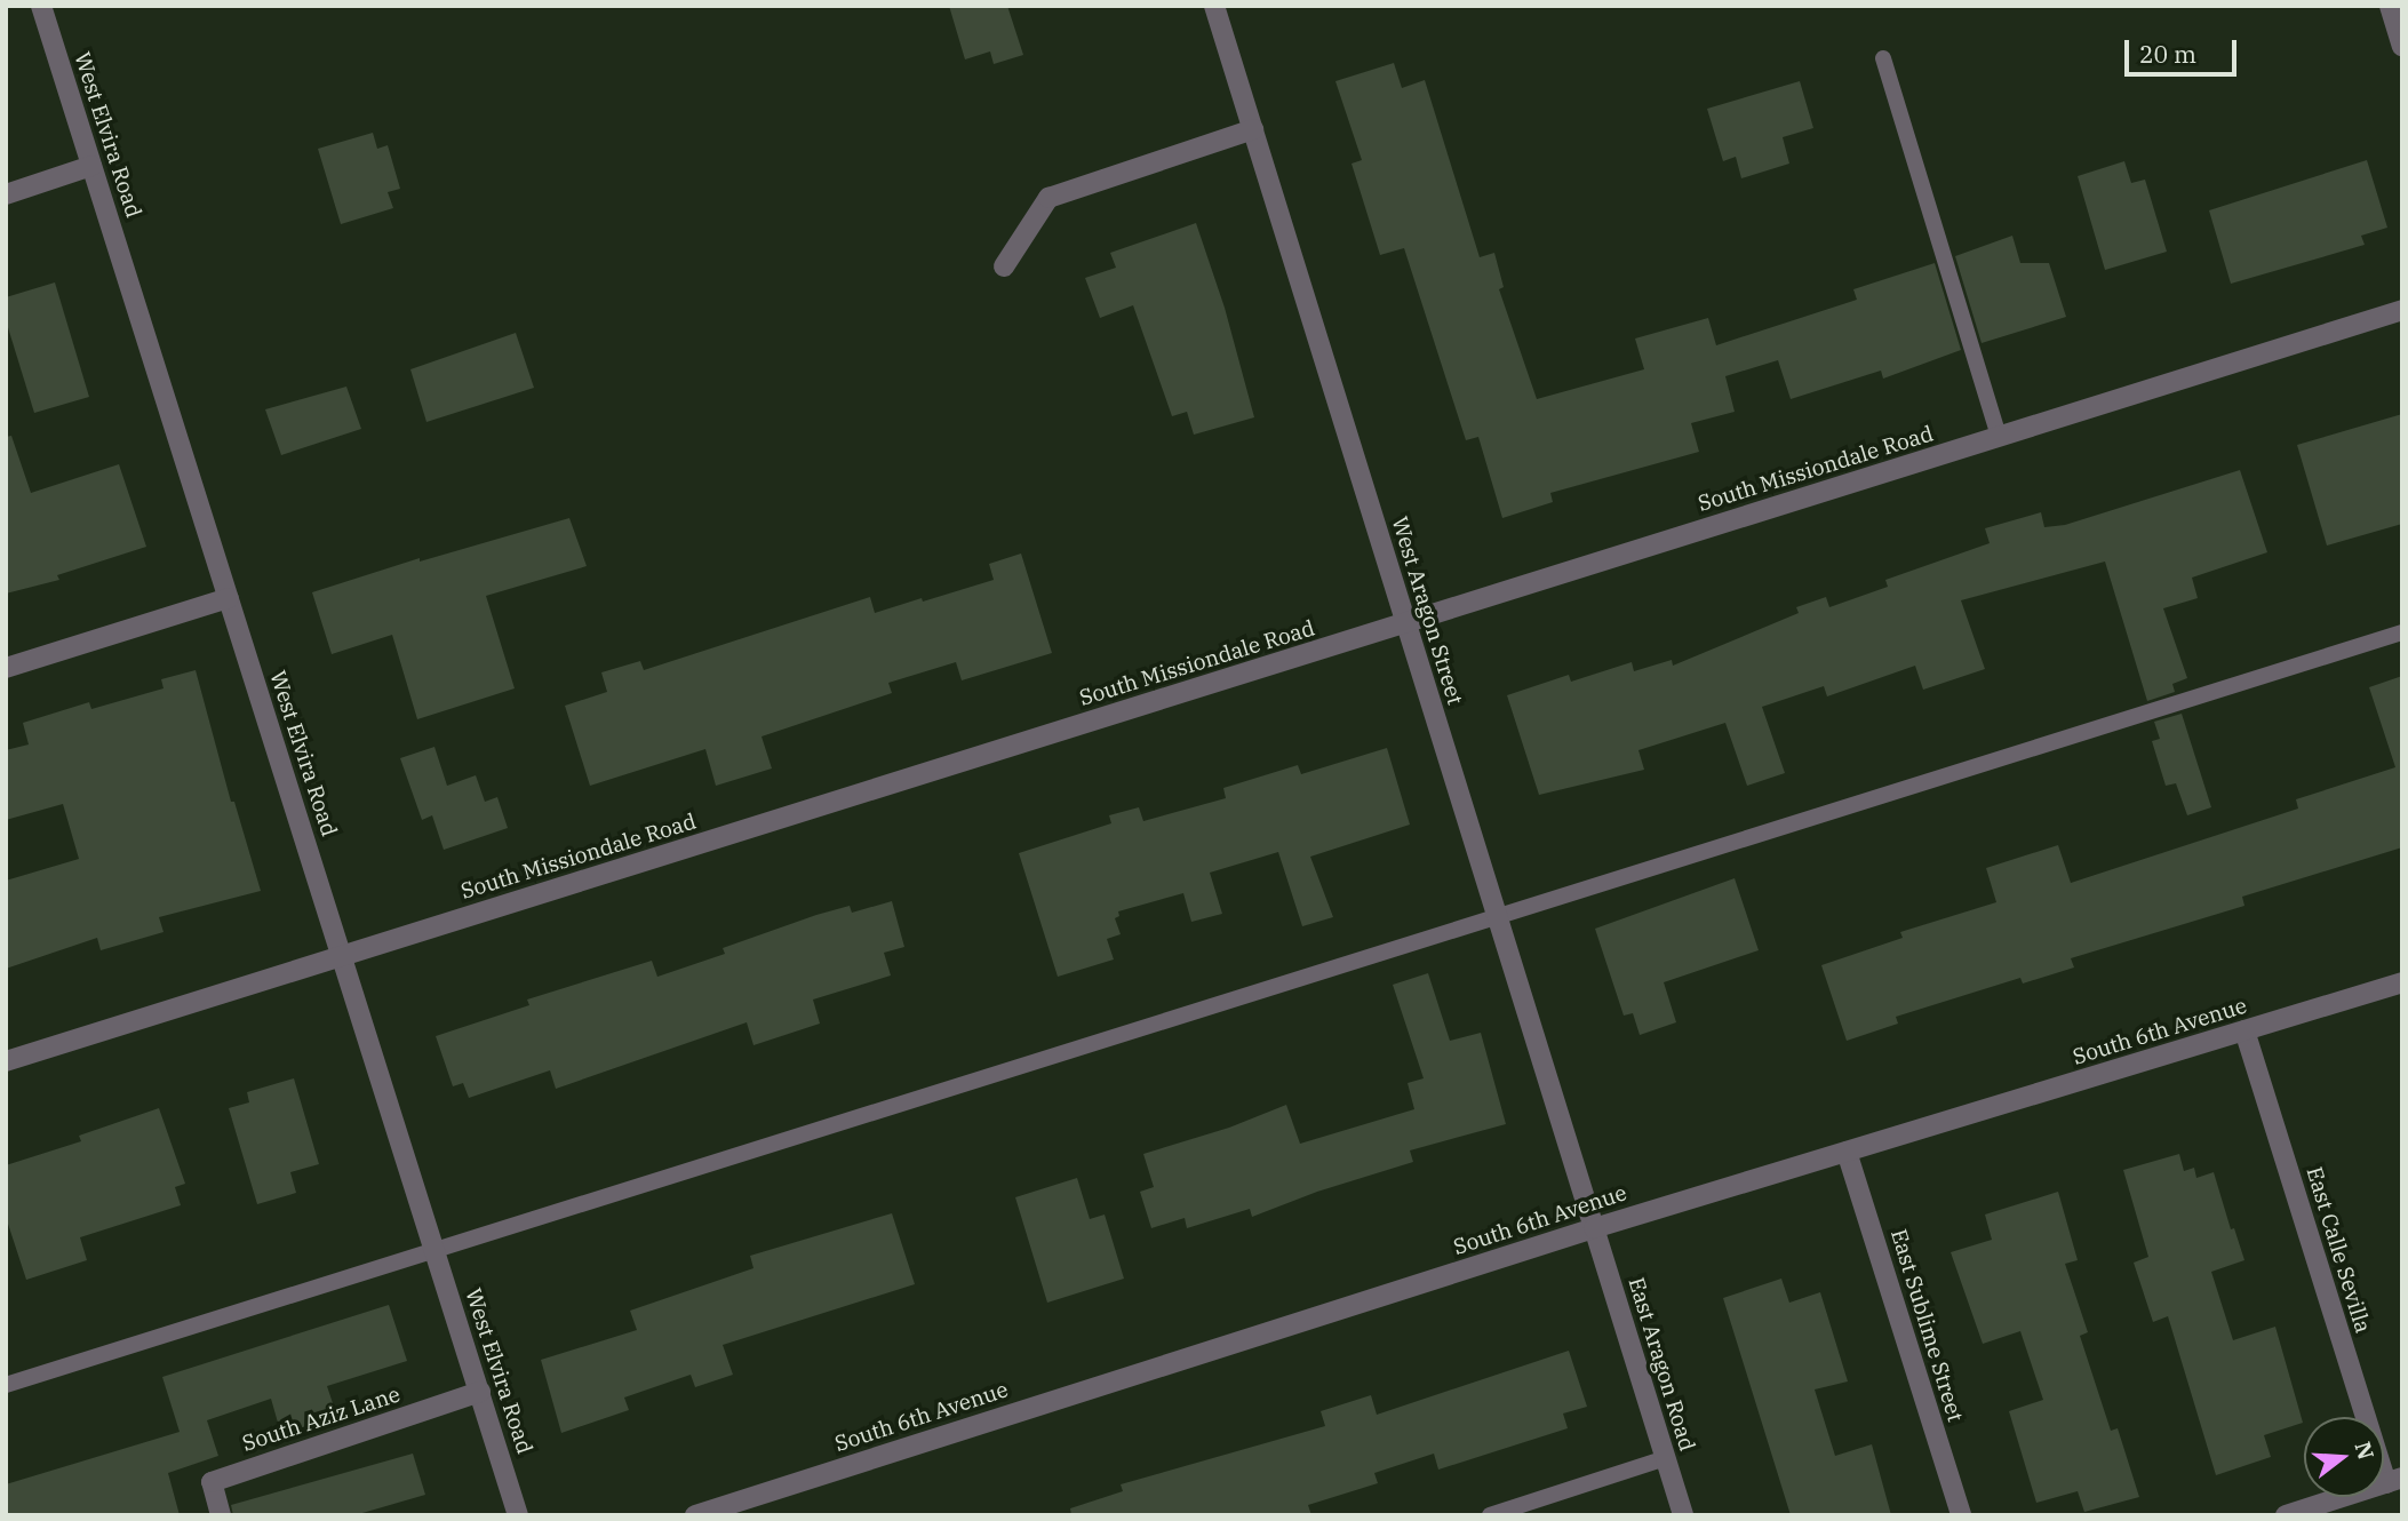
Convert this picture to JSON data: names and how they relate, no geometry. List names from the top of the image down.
{
  "streets": {
    "street": [
      "West Elvira Road",
      "South Missiondale Road",
      "West Aragon Street",
      "South 6th Avenue",
      "East Calle Sevilla",
      "East Sublime Street",
      "East Aragon Road",
      "South Aziz Lane"
    ]
  },
  "crossings": [
    ["West Elvira Road", "South Missiondale Road"],
    ["West Elvira Road", "South Aziz Lane"],
    ["South Missiondale Road", "West Aragon Street"],
    ["West Aragon Street", "South 6th Avenue"],
    ["West Aragon Street", "East Aragon Road"],
    ["South 6th Avenue", "East Calle Sevilla"],
    ["South 6th Avenue", "East Sublime Street"],
    ["South 6th Avenue", "East Aragon Road"]
  ],
  "scale_bar": "20 m",
  "north": "right"
}
